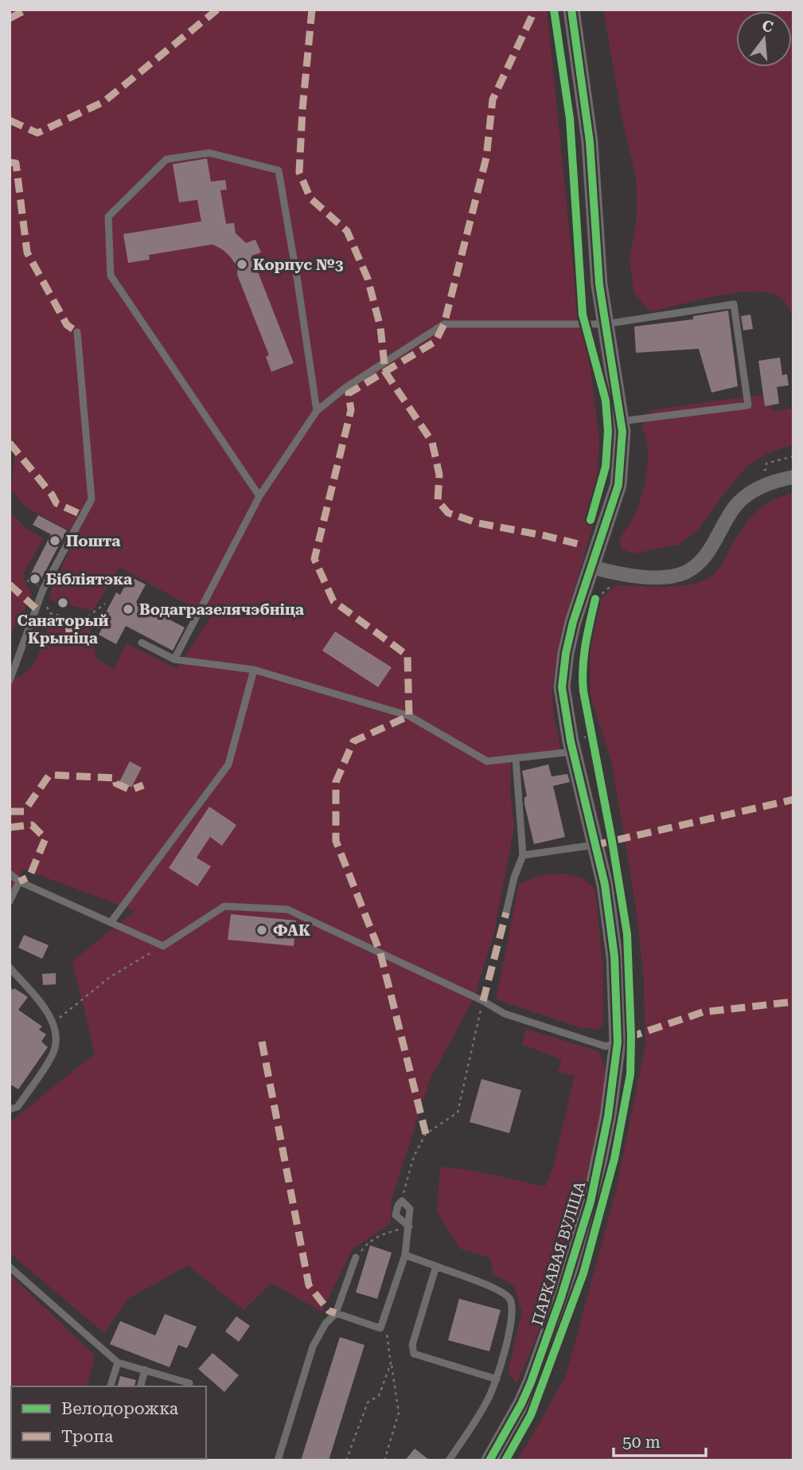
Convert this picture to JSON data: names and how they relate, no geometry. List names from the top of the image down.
{
  "streets": {
    "street": ["ПАРКАВАЯ ВУЛІЦА"]
  },
  "places": [
    "Корпус №3",
    "Пошта",
    "Бібліятэка",
    "Санаторый Крыніца",
    "Водагразелячэбніца",
    "ФАК"
  ],
  "legend": ["Велодорожка", "Тропа"],
  "scale_bar": "50 m",
  "north": "top"
}
